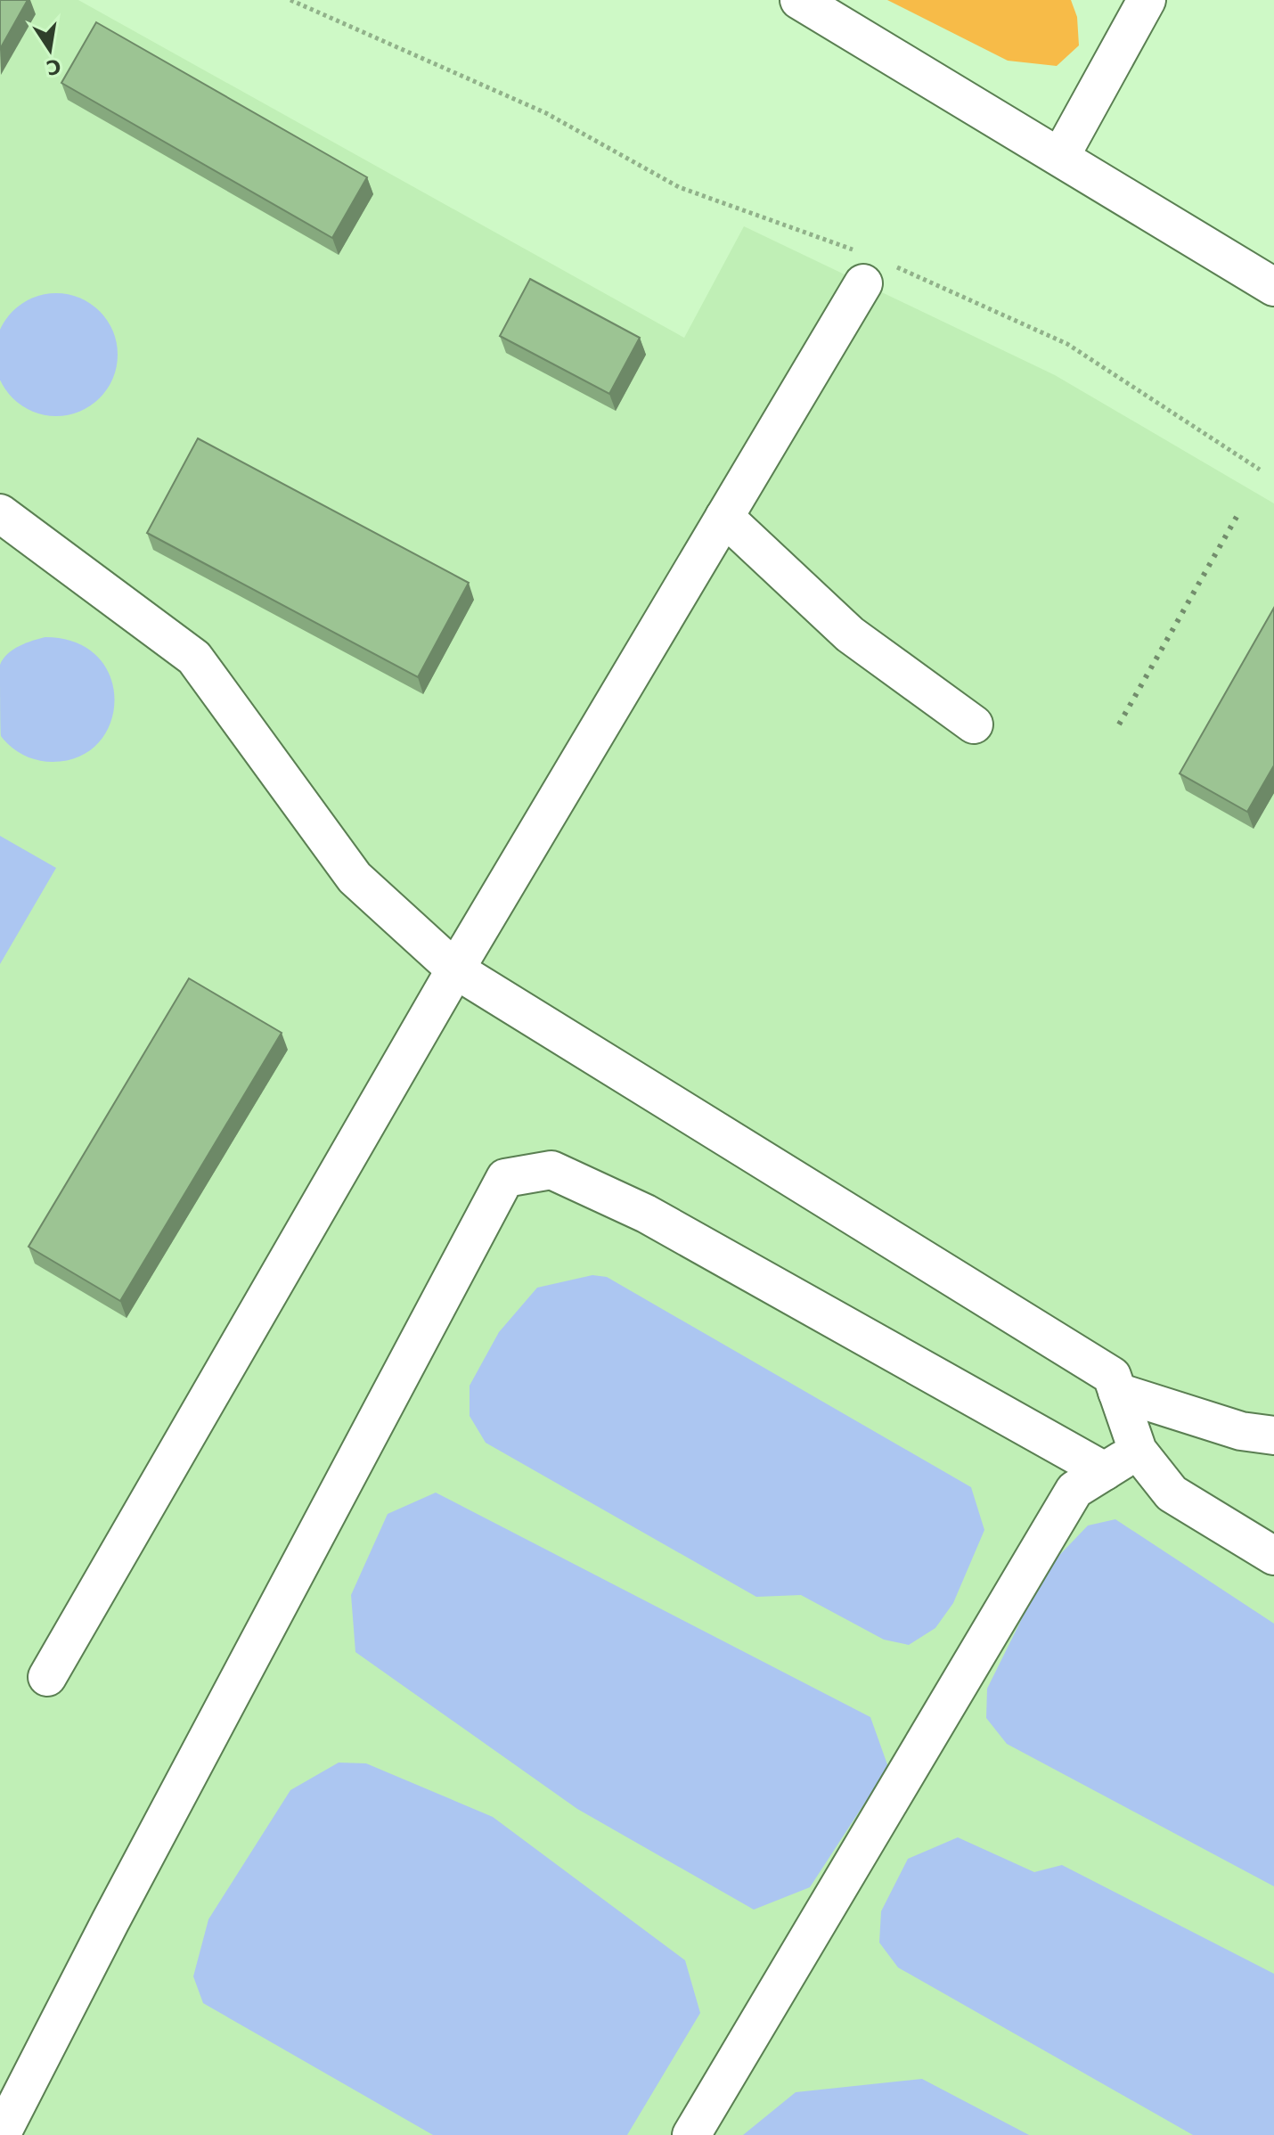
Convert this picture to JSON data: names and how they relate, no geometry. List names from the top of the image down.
{
  "north": "bottom"
}
